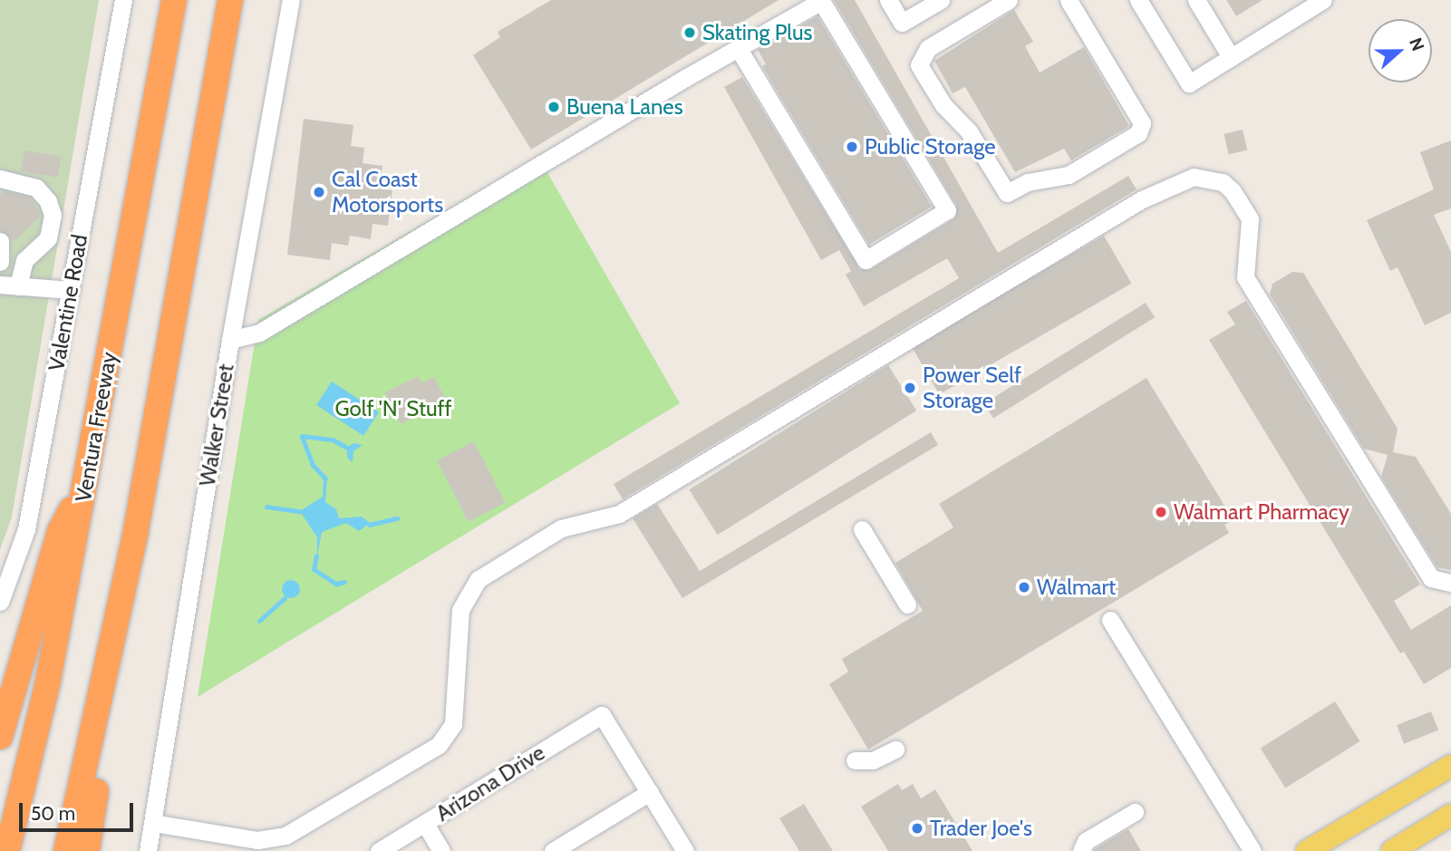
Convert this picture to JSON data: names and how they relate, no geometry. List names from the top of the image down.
{
  "streets": {
    "highway": ["Ventura Freeway"],
    "street": ["Valentine Road", "Walker Street", "Arizona Drive"]
  },
  "parks": ["Golf 'N' Stuff"],
  "places": [
    "Skating Plus",
    "Buena Lanes",
    "Public Storage",
    "Cal Coast Motorsports",
    "Power Self Storage",
    "Walmart Pharmacy",
    "Walmart",
    "Trader Joe's"
  ],
  "scale_bar": "50 m",
  "north": "right"
}
